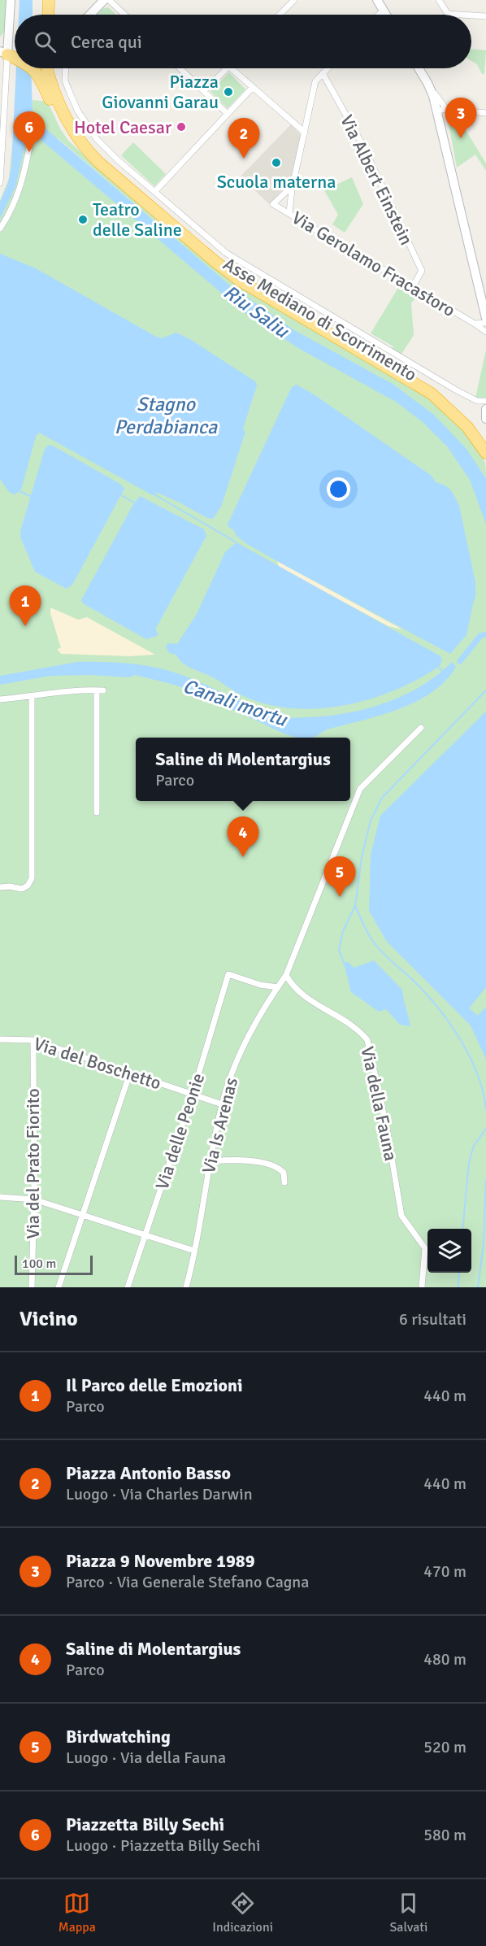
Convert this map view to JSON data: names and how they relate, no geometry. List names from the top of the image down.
{
  "streets": {
    "highway": ["Asse Mediano di Scorrimento"],
    "street": [
      "Via Albert Einstein",
      "Via Gerolamo Fracastoro",
      "Via del Boschetto",
      "Via della Fauna",
      "Via Is Arenas",
      "Via delle Peonie",
      "Via del Prato Fiorito"
    ]
  },
  "crossings": [
    ["Via Albert Einstein", "Via Gerolamo Fracastoro"],
    ["Via del Boschetto", "Via Is Arenas"],
    ["Via del Boschetto", "Via delle Peonie"],
    ["Via del Boschetto", "Via del Prato Fiorito"],
    ["Via della Fauna", "Via Is Arenas"],
    ["Via Is Arenas", "Via delle Peonie"]
  ],
  "water": ["Riu Saliu", "Stagno Perdabianca", "Canali mortu"],
  "places": [
    "Piazza Giovanni Garau",
    "Hotel Caesar",
    "Scuola materna",
    "Teatro delle Saline"
  ],
  "scale_bar": "100 m",
  "page": {
    "search": "Cerca qui",
    "pins": [
      "3",
      "6",
      "2",
      "1",
      "4",
      "5"
    ],
    "popup": ["Saline di Molentargius", "Parco"],
    "scale": "100 m",
    "heading": ["Vicino", "6 risultati"],
    "list": [
      {
        "mark": "1",
        "name": "Il Parco delle Emozioni",
        "note": "Parco",
        "value": "440 m"
      },
      {
        "mark": "2",
        "name": "Piazza Antonio Basso",
        "note": "Luogo · Via Charles Darwin",
        "value": "440 m"
      },
      {
        "mark": "3",
        "name": "Piazza 9 Novembre 1989",
        "note": "Parco · Via Generale Stefano Cagna",
        "value": "470 m"
      },
      {
        "mark": "4",
        "name": "Saline di Molentargius",
        "note": "Parco",
        "value": "480 m"
      },
      {
        "mark": "5",
        "name": "Birdwatching",
        "note": "Luogo · Via della Fauna",
        "value": "520 m"
      },
      {
        "mark": "6",
        "name": "Piazzetta Billy Sechi",
        "note": "Luogo · Piazzetta Billy Sechi",
        "value": "580 m"
      }
    ],
    "nav": ["Mappa", "Indicazioni", "Salvati"]
  }
}
